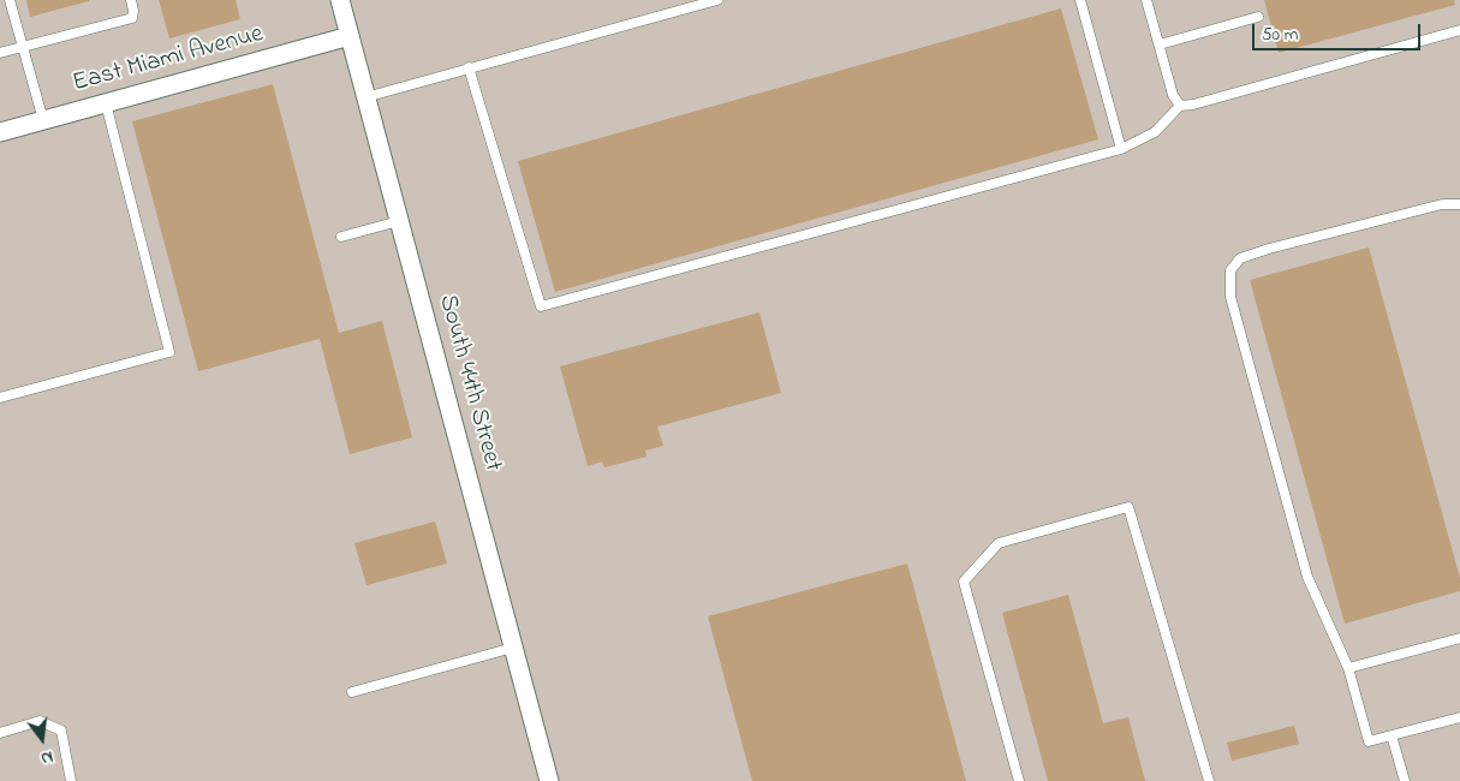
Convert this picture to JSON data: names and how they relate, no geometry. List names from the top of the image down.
{
  "streets": {
    "street": ["East Miami Avenue", "South 44th Street"]
  },
  "crossings": [
    ["East Miami Avenue", "South 44th Street"]
  ],
  "scale_bar": "50 m",
  "north": "bottom"
}
